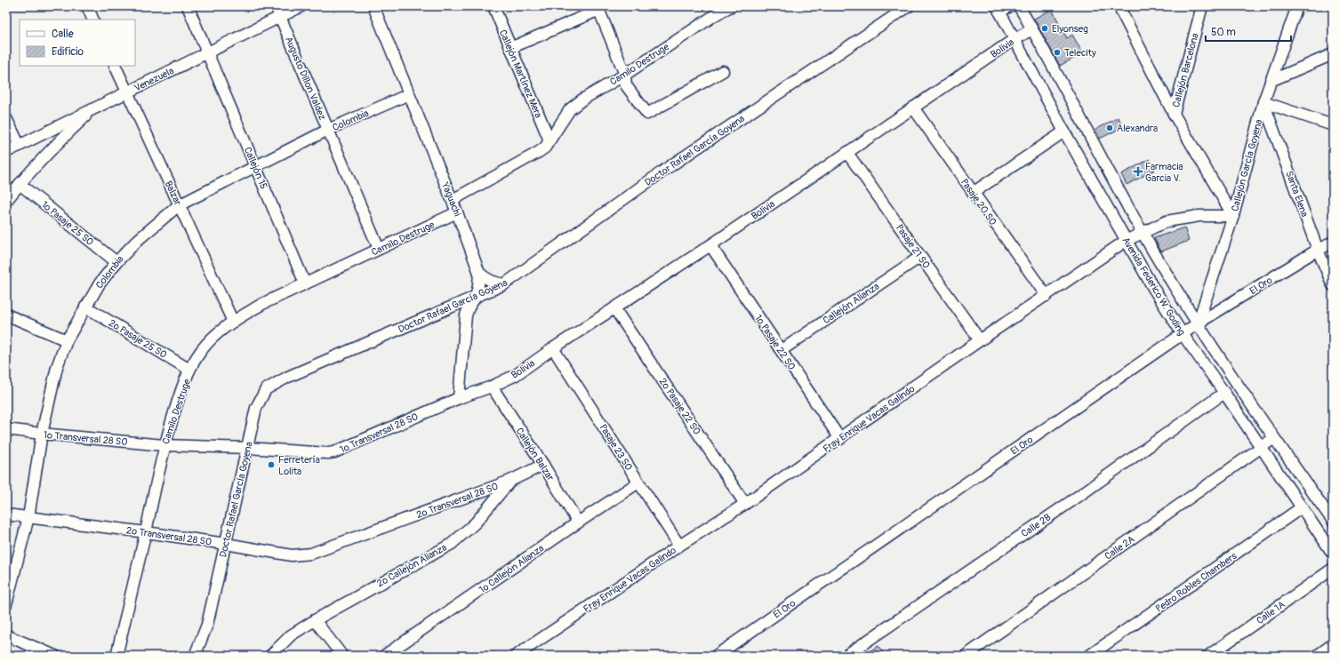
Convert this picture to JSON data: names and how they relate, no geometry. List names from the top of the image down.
{
  "streets": {
    "street": [
      "Bolivia",
      "Camilo Destruge",
      "Callejón Barcelona",
      "Callejón Martínez Mera",
      "Augusto Dillon Valdez",
      "Venezuela",
      "Colombia",
      "Doctor Rafael García Goyena",
      "Callejón García Goyena",
      "Callejón 15",
      "Balzar",
      "Santa Elena",
      "Yaguachi",
      "Pasaje 20 SO",
      "1º Pasaje 25 SO",
      "Pasaje 21 SO",
      "El Oro",
      "Avenida Federico W. Goding",
      "Callejón Alianza",
      "2º Pasaje 25 SO",
      "1º Pasaje 22 SO",
      "2º Pasaje 22 SO",
      "Fray Enrique Vacas Galindo",
      "1º Transversal 28 SO",
      "Pasaje 23 SO",
      "Callejón Balzar",
      "2º Transversal 28 SO",
      "Calle 2B",
      "Calle 2A",
      "2º Callejón Alianza",
      "1º Callejón Alianza",
      "Pedro Robles Chambers",
      "Calle 1A"
    ]
  },
  "crossings": [
    ["Bolivia", "Pasaje 20 SO"],
    ["Bolivia", "Pasaje 21 SO"],
    ["Bolivia", "Avenida Federico W. Goding"],
    ["Bolivia", "1º Pasaje 22 SO"],
    ["Bolivia", "2º Pasaje 22 SO"],
    ["Bolivia", "1º Transversal 28 SO"],
    ["Bolivia", "Pasaje 23 SO"],
    ["Bolivia", "Callejón Balzar"],
    ["Camilo Destruge", "Callejón Martínez Mera"],
    ["Camilo Destruge", "Augusto Dillon Valdez"],
    ["Camilo Destruge", "Callejón 15"],
    ["Camilo Destruge", "Balzar"],
    ["Camilo Destruge", "Yaguachi"],
    ["Camilo Destruge", "2º Pasaje 25 SO"],
    ["Camilo Destruge", "1º Transversal 28 SO"],
    ["Camilo Destruge", "2º Transversal 28 SO"],
    ["Augusto Dillon Valdez", "Venezuela"],
    ["Augusto Dillon Valdez", "Colombia"],
    ["Venezuela", "Callejón 15"],
    ["Venezuela", "Balzar"],
    ["Colombia", "Callejón 15"],
    ["Colombia", "Balzar"],
    ["Colombia", "Yaguachi"],
    ["Colombia", "1º Pasaje 25 SO"],
    ["Colombia", "2º Pasaje 25 SO"],
    ["Colombia", "1º Transversal 28 SO"],
    ["Colombia", "2º Transversal 28 SO"],
    ["Doctor Rafael García Goyena", "Yaguachi"],
    ["Doctor Rafael García Goyena", "1º Transversal 28 SO"],
    ["Doctor Rafael García Goyena", "2º Transversal 28 SO"],
    ["Callejón García Goyena", "Santa Elena"],
    ["Callejón García Goyena", "El Oro"],
    ["Callejón García Goyena", "Avenida Federico W. Goding"],
    ["Callejón García Goyena", "Fray Enrique Vacas Galindo"],
    ["Santa Elena", "El Oro"],
    ["Yaguachi", "1º Transversal 28 SO"],
    ["Pasaje 20 SO", "Fray Enrique Vacas Galindo"],
    ["Pasaje 21 SO", "Callejón Alianza"],
    ["Pasaje 21 SO", "Fray Enrique Vacas Galindo"],
    ["El Oro", "Avenida Federico W. Goding"],
    ["Avenida Federico W. Goding", "Fray Enrique Vacas Galindo"],
    ["Avenida Federico W. Goding", "Calle 2B"],
    ["Avenida Federico W. Goding", "Calle 2A"],
    ["Avenida Federico W. Goding", "Pedro Robles Chambers"],
    ["Callejón Alianza", "1º Pasaje 22 SO"],
    ["1º Pasaje 22 SO", "Fray Enrique Vacas Galindo"],
    ["2º Pasaje 22 SO", "Fray Enrique Vacas Galindo"],
    ["Fray Enrique Vacas Galindo", "Pasaje 23 SO"],
    ["1º Transversal 28 SO", "Callejón Balzar"],
    ["Pasaje 23 SO", "1º Callejón Alianza"],
    ["Callejón Balzar", "2º Callejón Alianza"],
    ["Callejón Balzar", "1º Callejón Alianza"],
    ["2º Transversal 28 SO", "2º Callejón Alianza"]
  ],
  "places": {
    "other": [
      "Elyonseg",
      "Telecity",
      "Alexandra",
      "Ferretería Lolita"
    ],
    "health": ["Farmacia Garcia V."]
  },
  "legend": ["Calle", "Edificio"],
  "scale_bar": "50 m"
}
